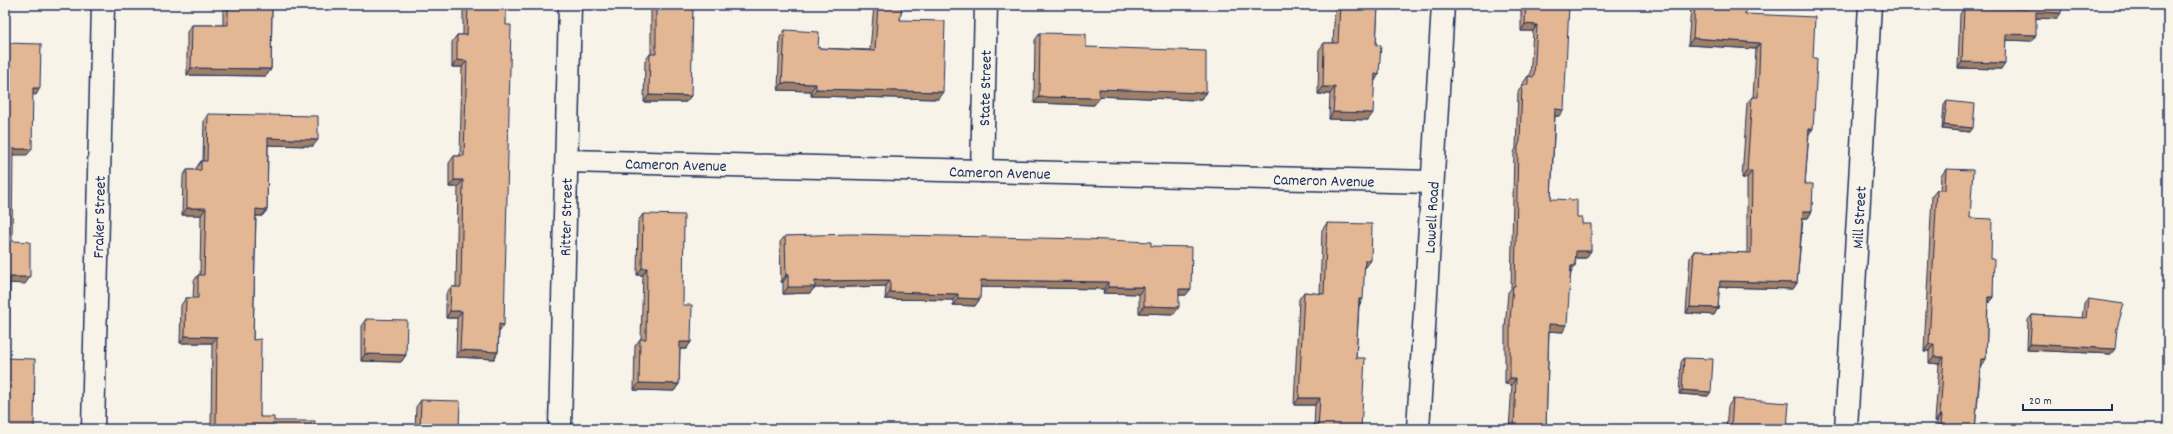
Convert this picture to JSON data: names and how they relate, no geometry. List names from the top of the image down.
{
  "streets": {
    "street": [
      "State Street",
      "Cameron Avenue",
      "Fraker Street",
      "Ritter Street",
      "Lowell Road",
      "Mill Street"
    ]
  },
  "crossings": [
    ["State Street", "Cameron Avenue"],
    ["Cameron Avenue", "Ritter Street"],
    ["Cameron Avenue", "Lowell Road"]
  ],
  "scale_bar": "20 m"
}
